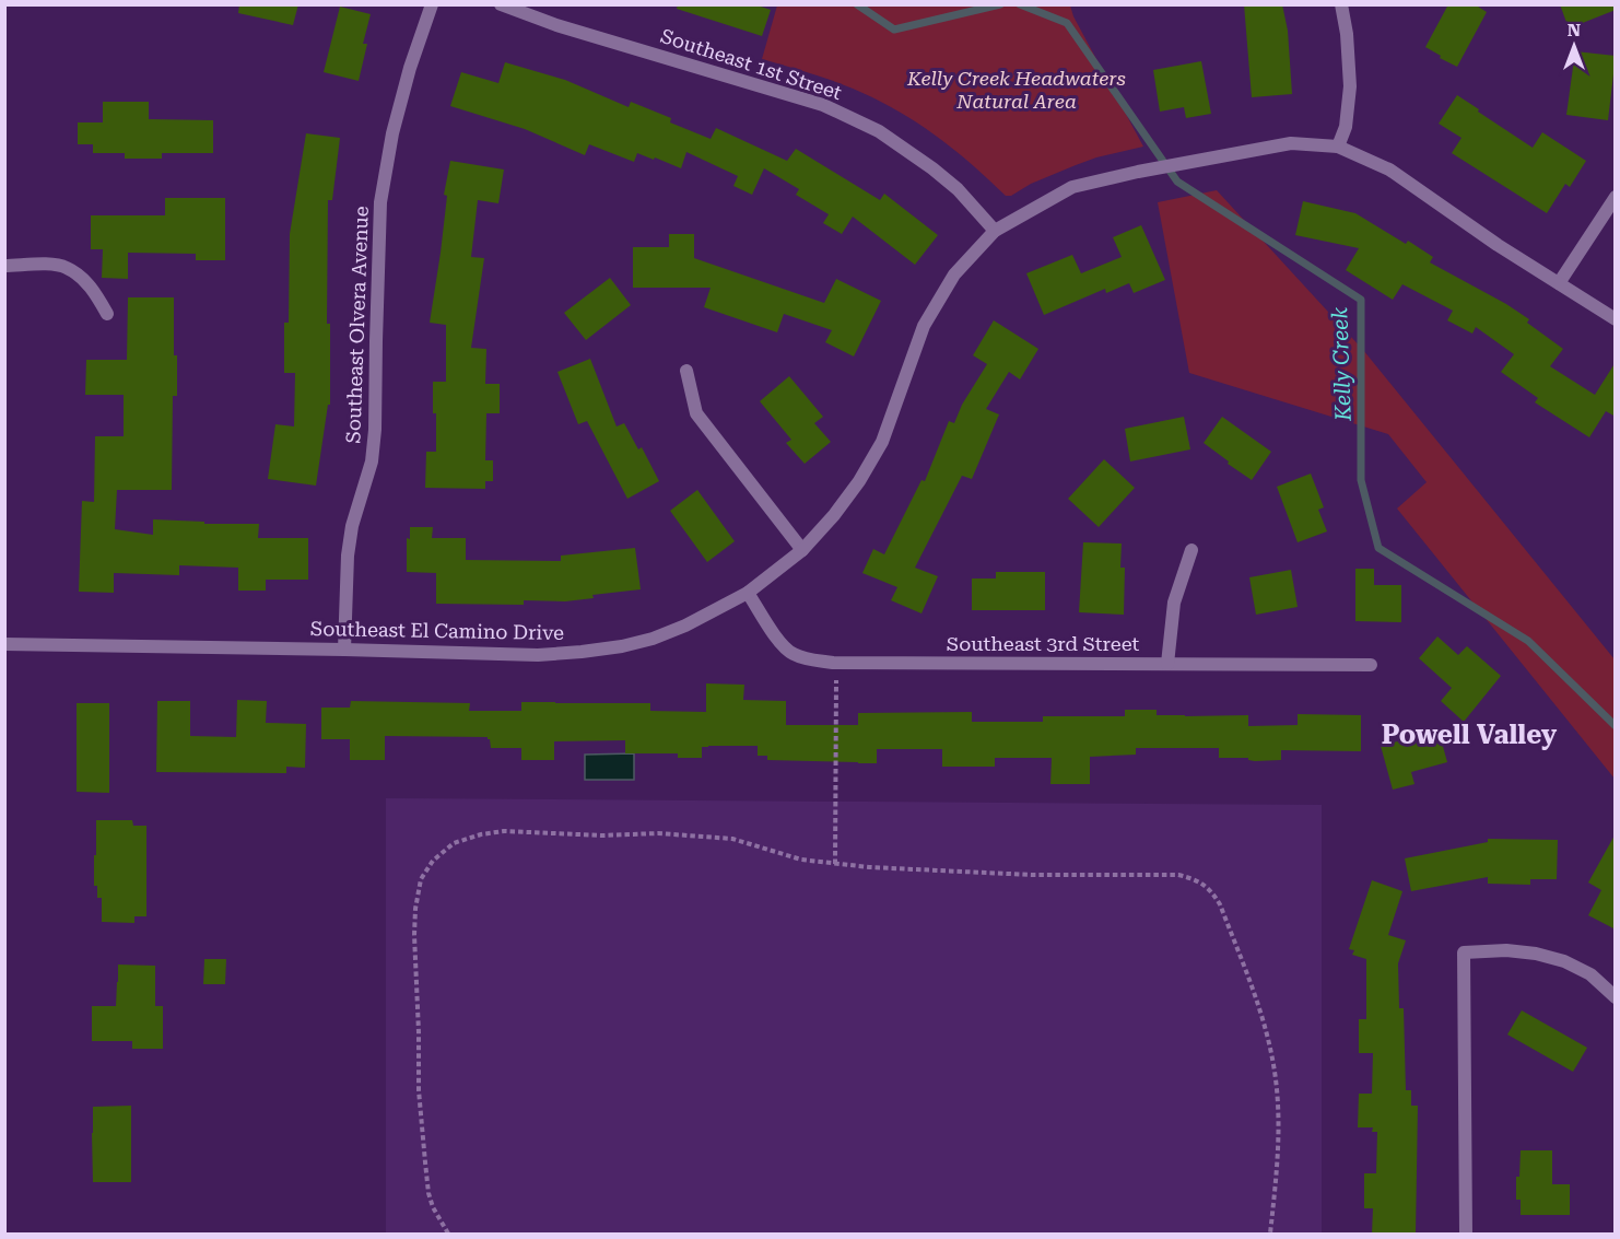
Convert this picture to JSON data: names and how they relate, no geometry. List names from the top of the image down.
{
  "streets": {
    "street": [
      "Southeast 1st Street",
      "Southeast Olvera Avenue",
      "Southeast El Camino Drive",
      "Southeast 3rd Street"
    ]
  },
  "crossings": [
    ["Southeast 1st Street", "Southeast El Camino Drive"],
    ["Southeast Olvera Avenue", "Southeast El Camino Drive"],
    ["Southeast El Camino Drive", "Southeast 3rd Street"]
  ],
  "districts": ["Powell Valley"],
  "water": ["Kelly Creek"],
  "parks": ["Kelly Creek Headwaters Natural Area"],
  "north": "top"
}
